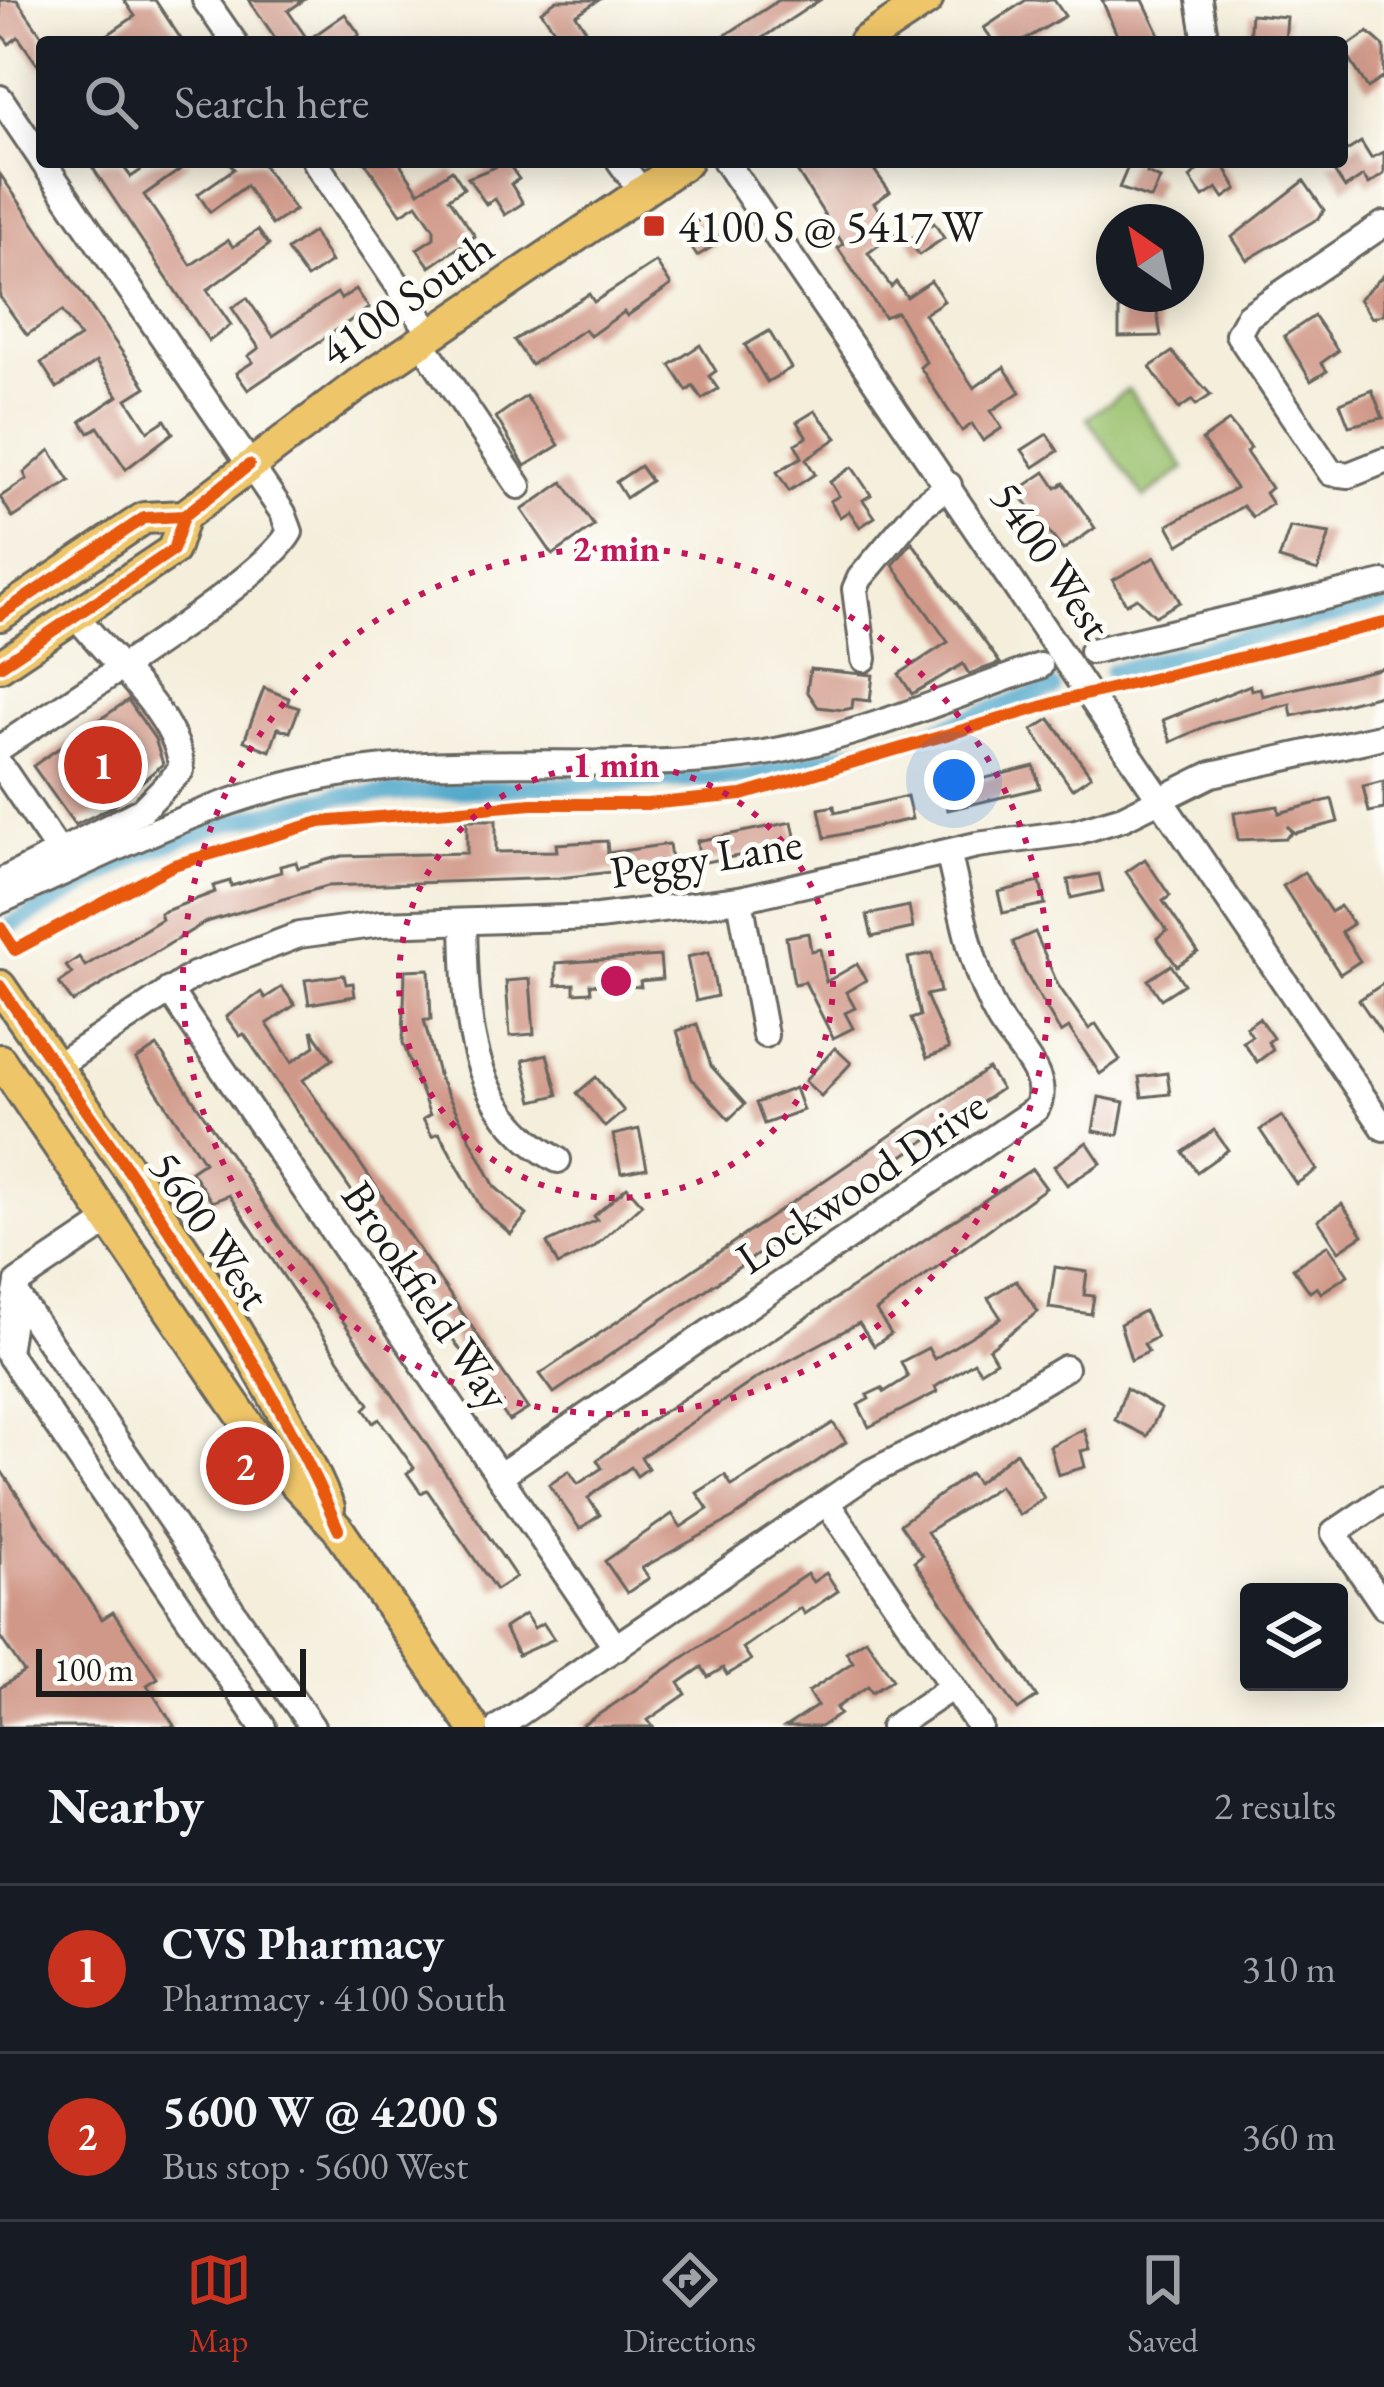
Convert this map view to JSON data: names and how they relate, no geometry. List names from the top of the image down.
{
  "streets": {
    "main road": ["4100 South", "5600 West"],
    "street": [
      "5400 West",
      "Peggy Lane",
      "Lockwood Drive",
      "Brookfield Way"
    ]
  },
  "crossings": [
    ["5400 West", "Peggy Lane"],
    ["Peggy Lane", "Lockwood Drive"],
    ["Peggy Lane", "5600 West"],
    ["Peggy Lane", "Brookfield Way"],
    ["Lockwood Drive", "Brookfield Way"]
  ],
  "places": {
    "transit": ["4100 S @ 5417 W"]
  },
  "scale_bar": "100 m",
  "north": "top left",
  "page": {
    "search": "Search here",
    "pins": ["1", "2"],
    "scale": "100 m",
    "heading": ["Nearby", "2 results"],
    "list": [
      {
        "mark": "1",
        "name": "CVS Pharmacy",
        "note": "Pharmacy · 4100 South",
        "value": "310 m"
      },
      {
        "mark": "2",
        "name": "5600 W @ 4200 S",
        "note": "Bus stop · 5600 West",
        "value": "360 m"
      }
    ],
    "nav": ["Map", "Directions", "Saved"]
  },
  "rings": ["2 min", "1 min"]
}
